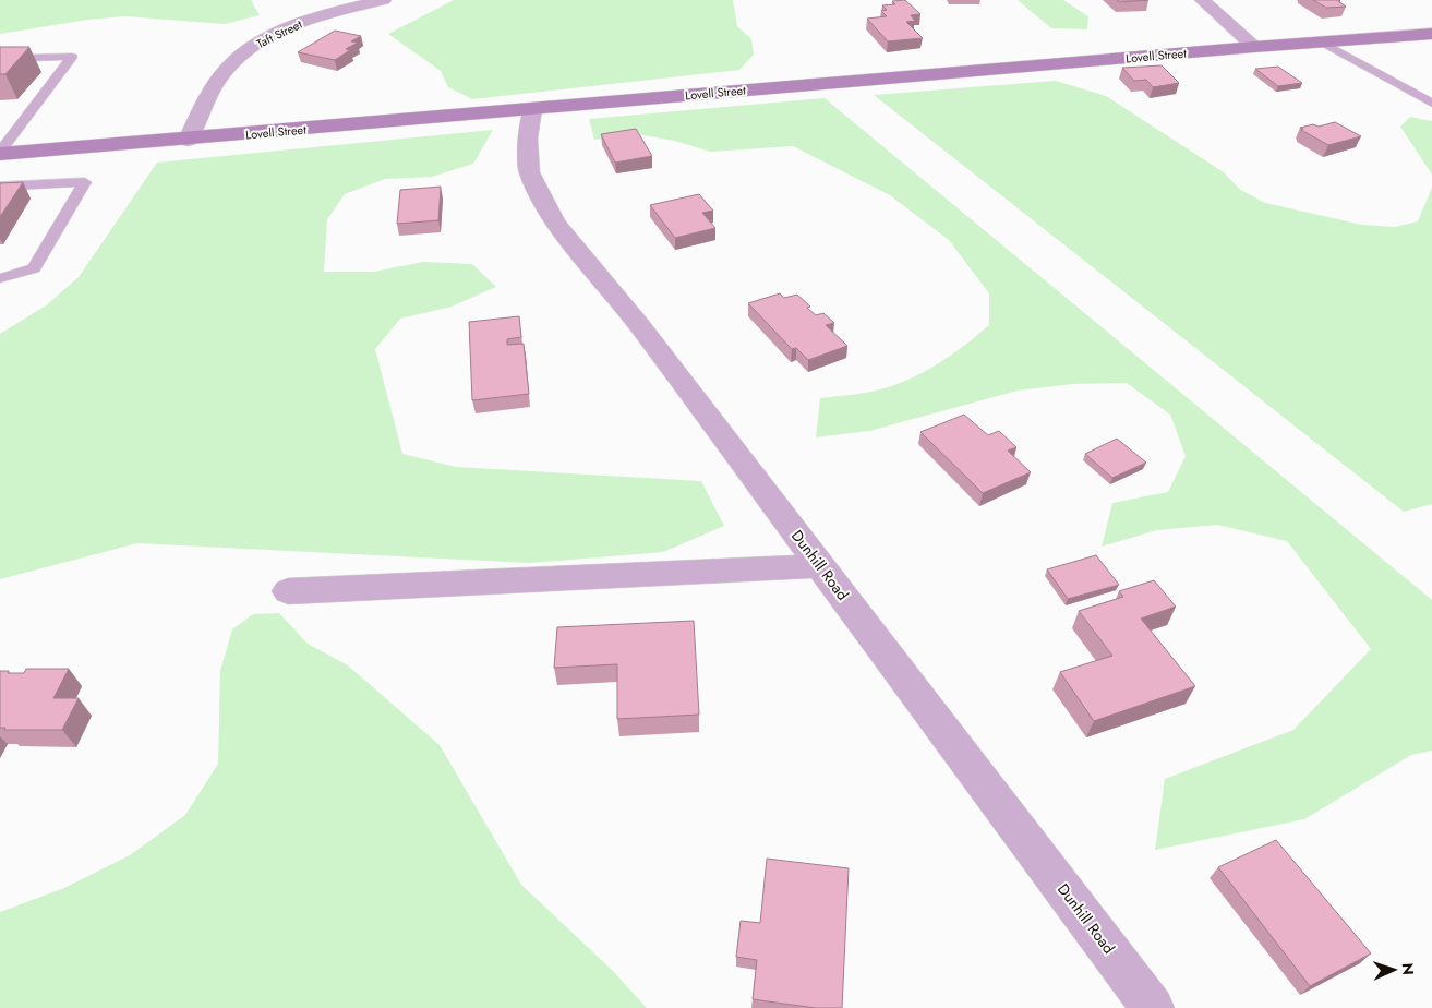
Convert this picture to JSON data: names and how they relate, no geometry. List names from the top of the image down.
{
  "streets": {
    "street": ["Taft Street", "Lovell Street", "Dunhill Road"]
  },
  "crossings": [
    ["Taft Street", "Lovell Street"],
    ["Lovell Street", "Dunhill Road"]
  ],
  "north": "right"
}
